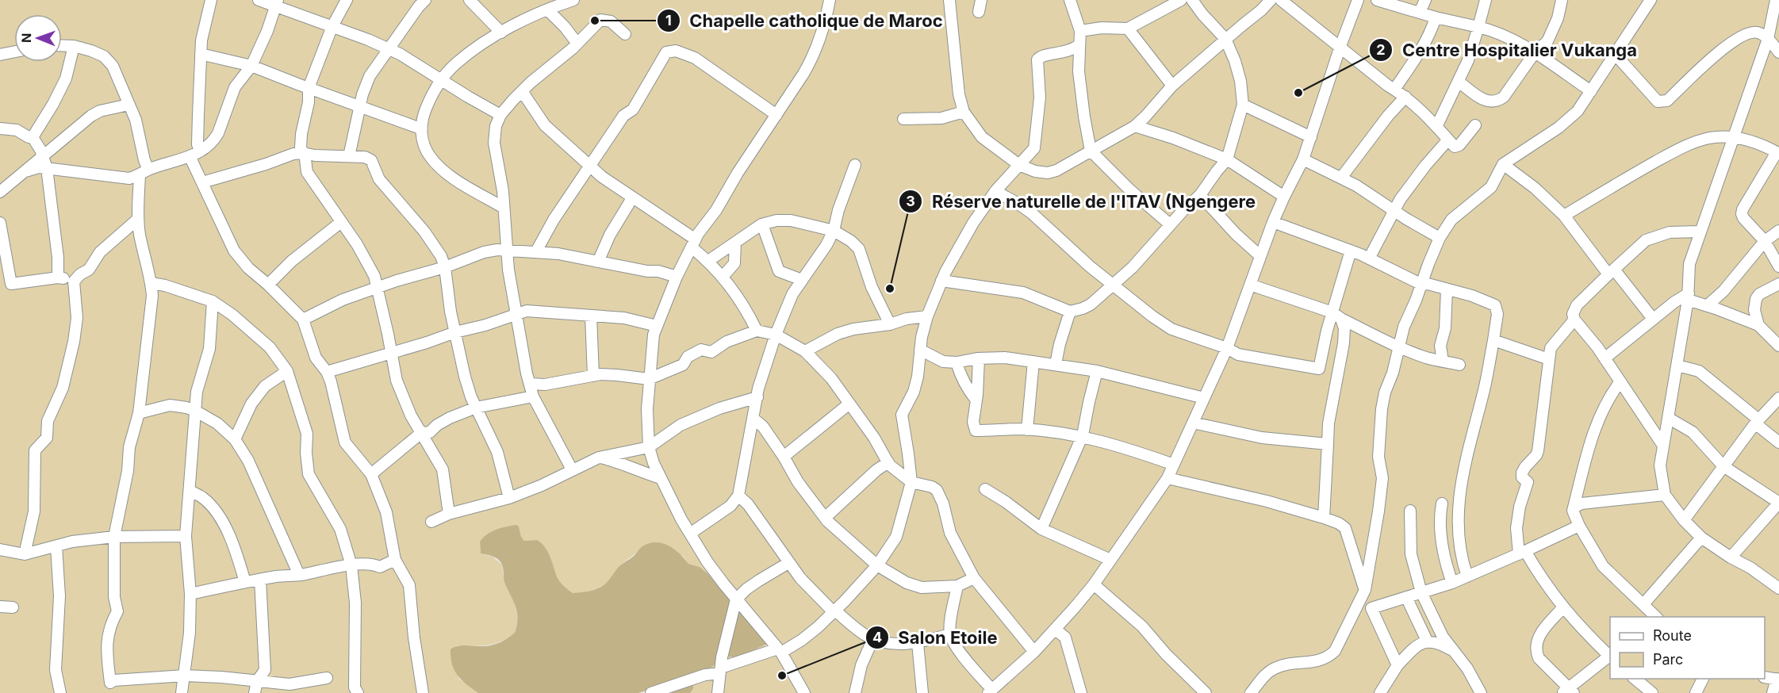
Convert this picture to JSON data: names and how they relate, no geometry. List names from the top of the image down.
{
  "places": [
    "Chapelle catholique de Maroc",
    "Centre Hospitalier Vukanga",
    "Réserve naturelle de l'ITAV (Ngengere",
    "Salon Etoile"
  ],
  "legend": ["Route", "Parc"],
  "north": "left"
}
